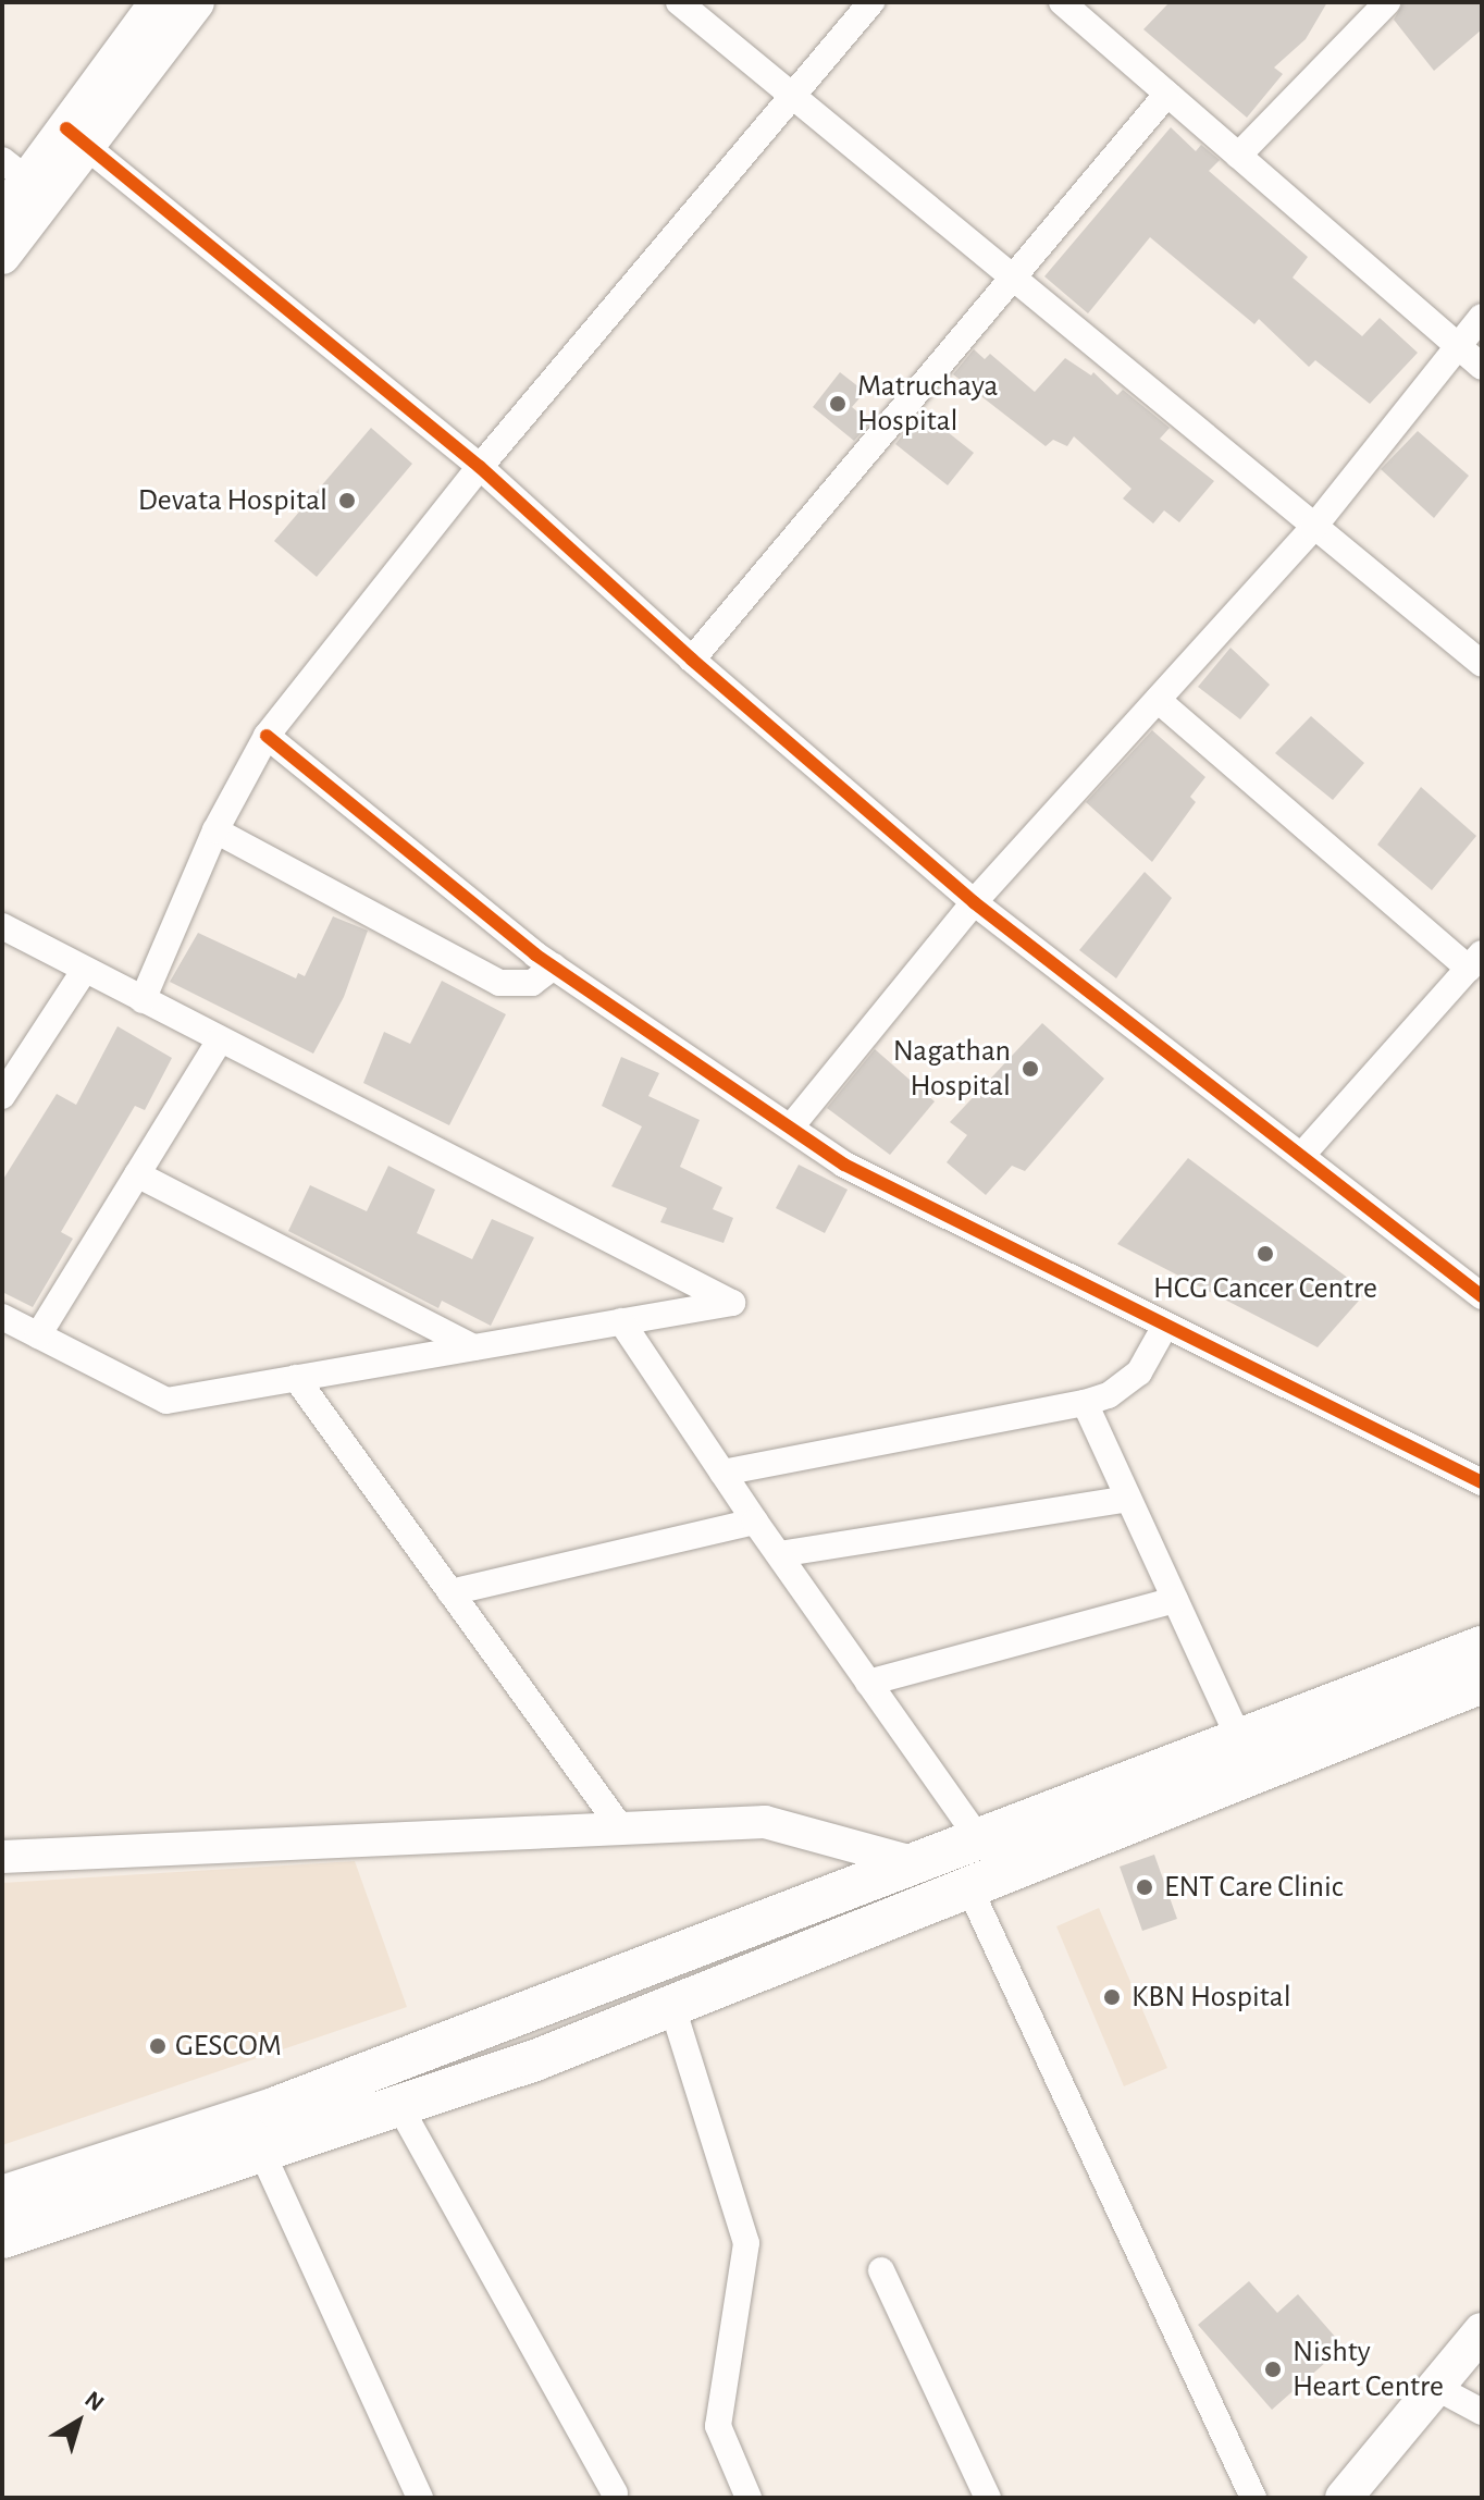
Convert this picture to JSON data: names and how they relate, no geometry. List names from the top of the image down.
{
  "places": [
    "Matruchaya Hospital",
    "Devata Hospital",
    "Nagathan Hospital",
    "HCG Cancer Centre",
    "ENT Care Clinic",
    "KBN Hospital",
    "GESCOM",
    "Nishty Heart Centre"
  ],
  "north": "top right"
}
